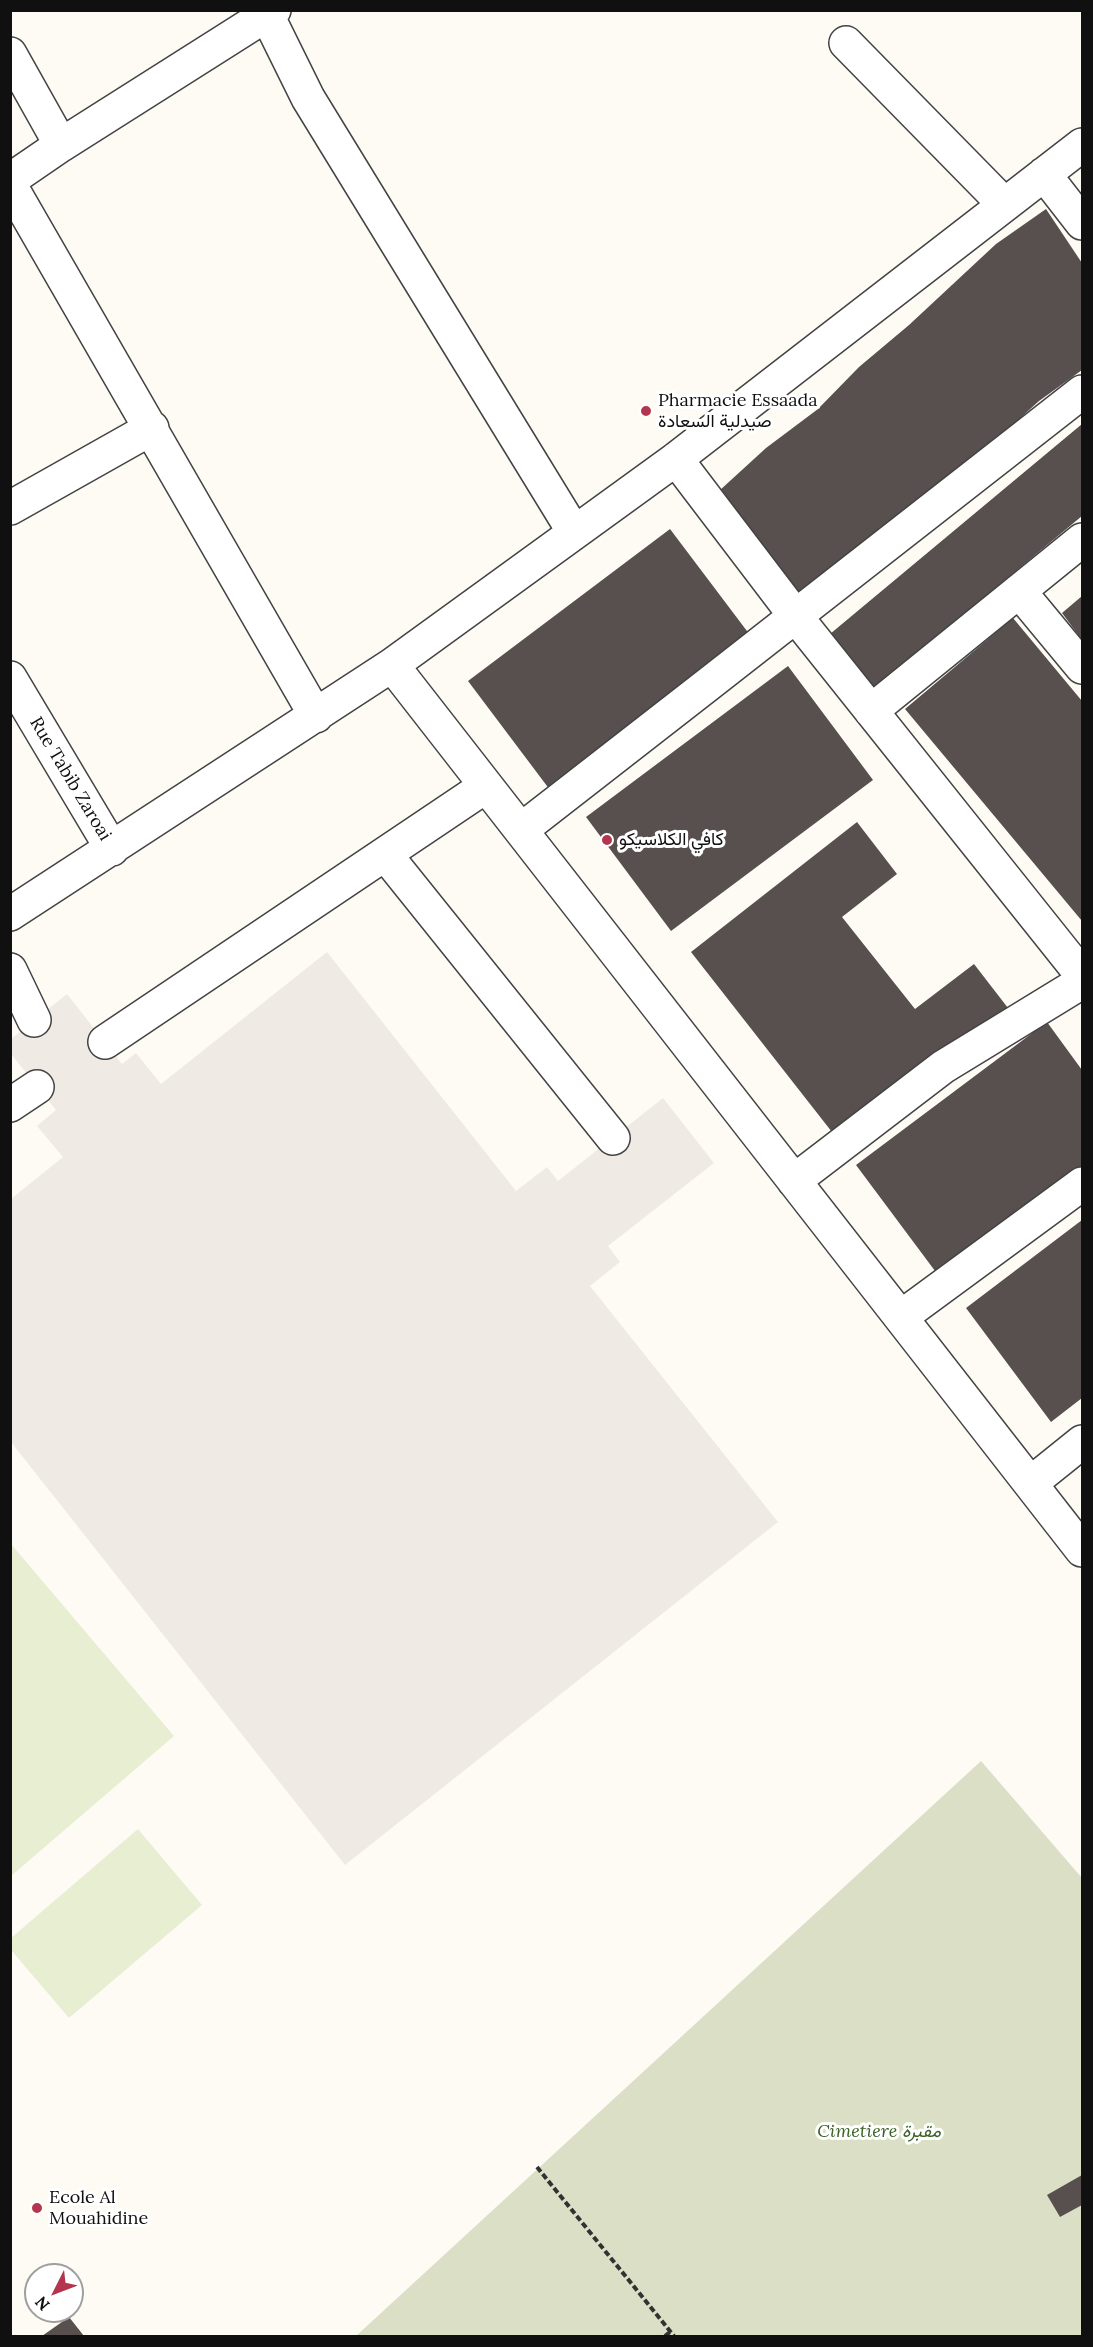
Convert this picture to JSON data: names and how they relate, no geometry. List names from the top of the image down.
{
  "streets": {
    "street": ["Rue Tabib Zaroai"]
  },
  "parks": ["Cimetiere مقبرة"],
  "places": ["Pharmacie Essaada صيدلية السعادة", "كافي الكلاسيكو", "Ecole Al Mouahidine"],
  "north": "bottom left"
}
